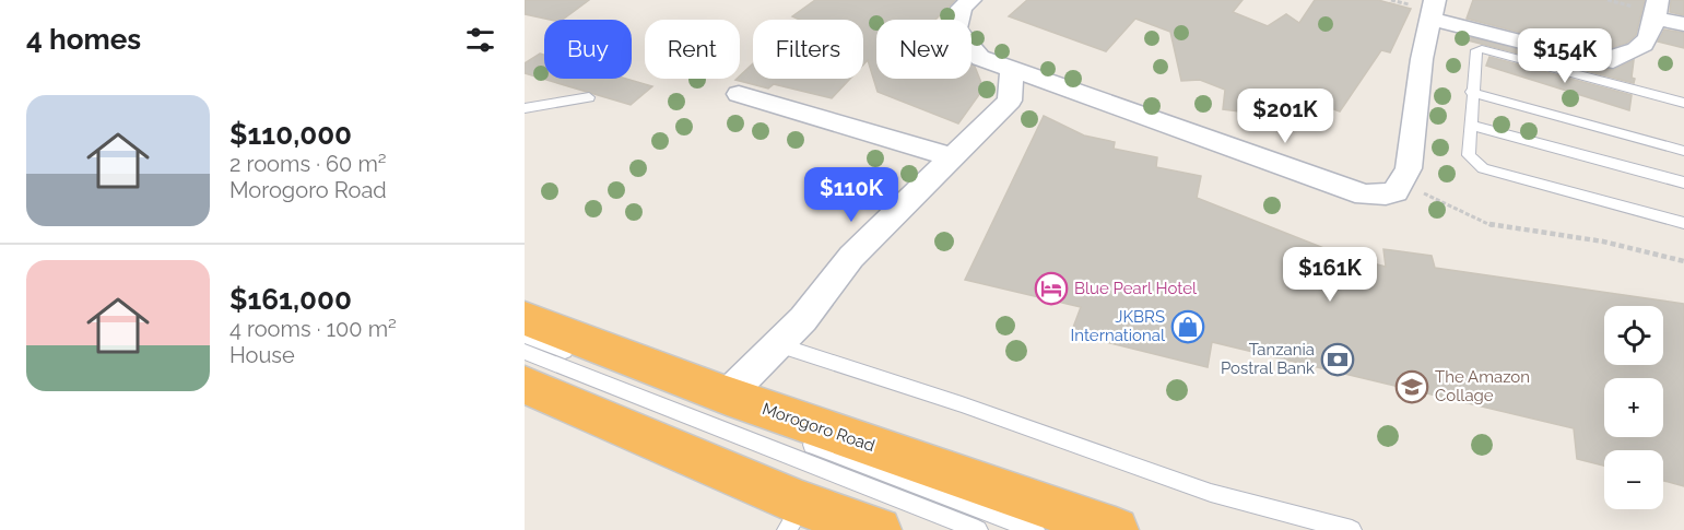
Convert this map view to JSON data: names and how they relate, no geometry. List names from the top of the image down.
{
  "streets": {
    "highway": ["Morogoro Road"]
  },
  "places": {
    "hotel": ["Blue Pearl Hotel"],
    "shop": ["JKBRS International"],
    "bank": ["Tanzania Postral Bank"],
    "school or university": ["The Amazon Collage"]
  },
  "page": {
    "heading": "4 homes",
    "chip": [
      "Buy",
      "Rent",
      "Filters",
      "New"
    ],
    "price": [
      "$154K",
      "$201K",
      "$110K",
      "$161K"
    ],
    "list": [
      {
        "name": "$110,000",
        "note": "2 rooms · 60 m² · Morogoro Road"
      },
      {
        "name": "$161,000",
        "note": "4 rooms · 100 m² · House"
      }
    ],
    "map_buttons": ["+", "−"]
  }
}
